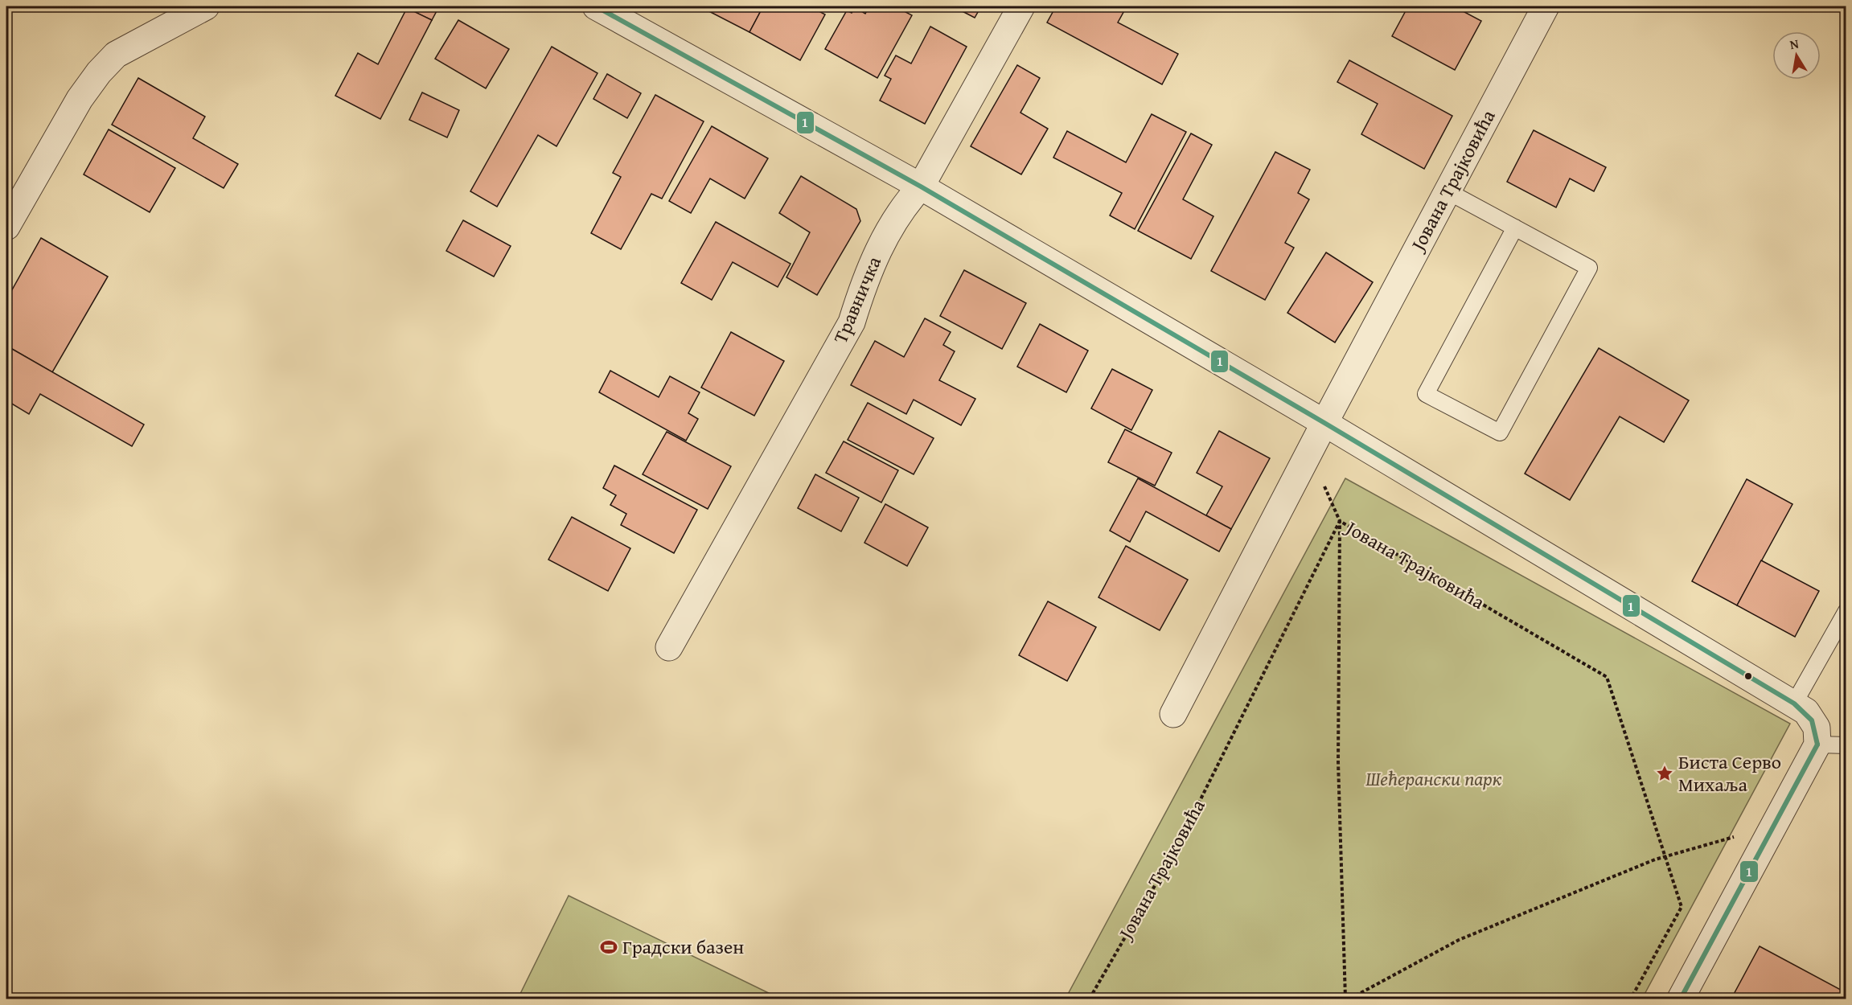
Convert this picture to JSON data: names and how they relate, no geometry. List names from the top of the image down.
{
  "streets": {
    "street": ["Јована Трајковића", "Травничка"]
  },
  "parks": ["Шећерански парк"],
  "places": {
    "place": ["Биста Серво Михаља"],
    "sports": ["Градски базен"]
  },
  "lines": ["transit line 1"],
  "north": "top"
}
